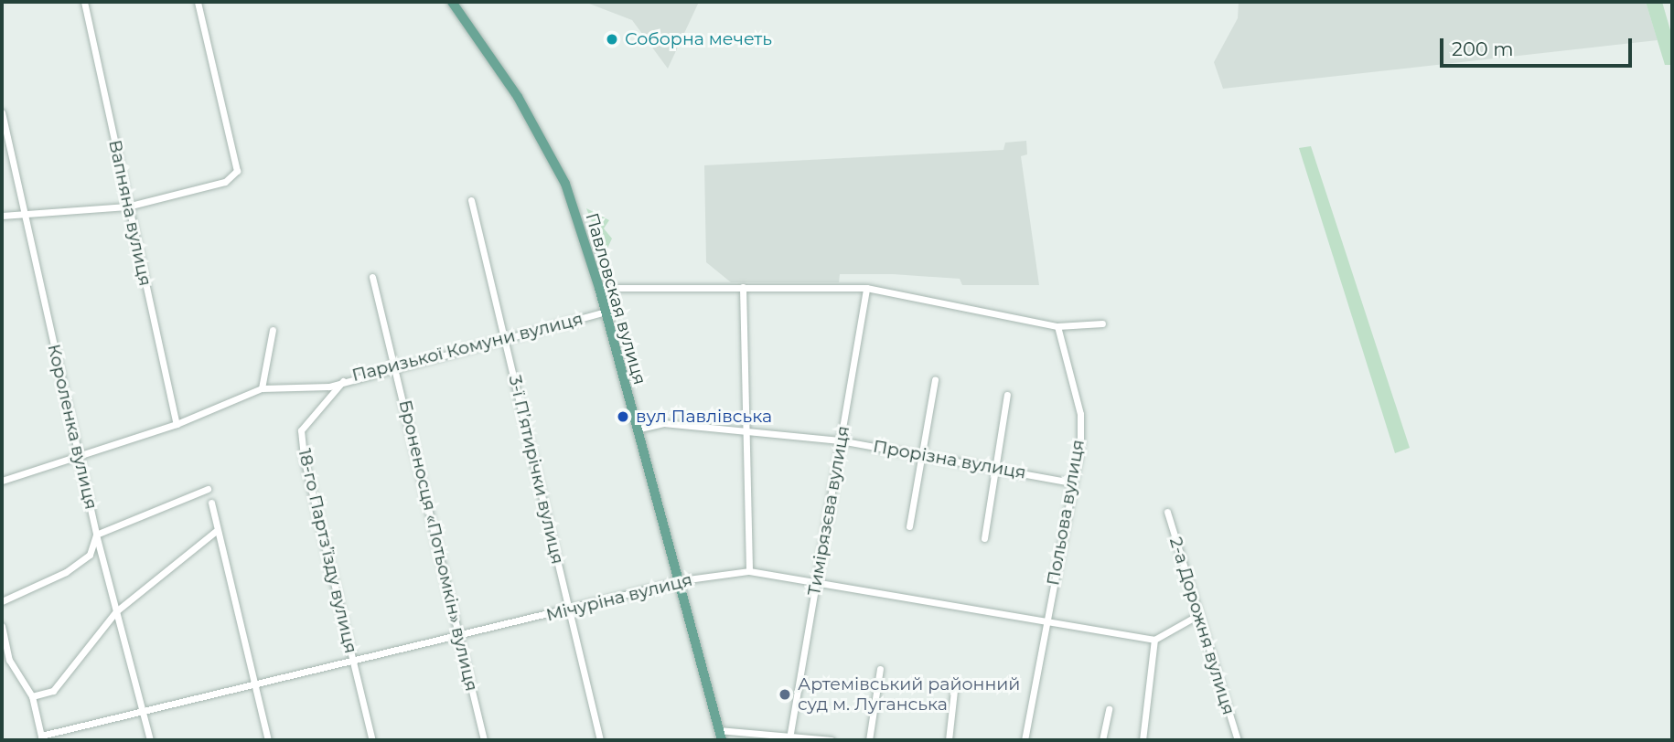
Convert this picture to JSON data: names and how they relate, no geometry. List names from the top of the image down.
{
  "streets": {
    "main road": ["Павловская вулиця"],
    "street": [
      "Вапняна вулиця",
      "Паризької Комуни вулиця",
      "Короленка вулиця",
      "Прорізна вулиця",
      "3-ї П’ятирічки вулиця",
      "Тимірязєва вулиця",
      "Польова вулиця",
      "Броненосця «Потьомкін» вулиця",
      "18-го Партз’їзду вулиця",
      "Мічуріна вулиця",
      "2-а Дорожня вулиця"
    ]
  },
  "crossings": [
    ["Вапняна вулиця", "Паризької Комуни вулиця"],
    ["Павловская вулиця", "Паризької Комуни вулиця"],
    ["Павловская вулиця", "Прорізна вулиця"],
    ["Павловская вулиця", "Мічуріна вулиця"],
    ["Паризької Комуни вулиця", "Короленка вулиця"],
    ["Паризької Комуни вулиця", "3-ї П’ятирічки вулиця"],
    ["Паризької Комуни вулиця", "Броненосця «Потьомкін» вулиця"],
    ["Паризької Комуни вулиця", "18-го Партз’їзду вулиця"],
    ["Короленка вулиця", "Мічуріна вулиця"],
    ["Прорізна вулиця", "Тимірязєва вулиця"],
    ["Прорізна вулиця", "Польова вулиця"],
    ["3-ї П’ятирічки вулиця", "Мічуріна вулиця"],
    ["Тимірязєва вулиця", "Мічуріна вулиця"],
    ["Польова вулиця", "Мічуріна вулиця"],
    ["Броненосця «Потьомкін» вулиця", "Мічуріна вулиця"],
    ["18-го Партз’їзду вулиця", "Мічуріна вулиця"]
  ],
  "places": ["Соборна мечеть", "вул Павлівська", "Артемівський районний суд м. Луганська"],
  "scale_bar": "200 m"
}
